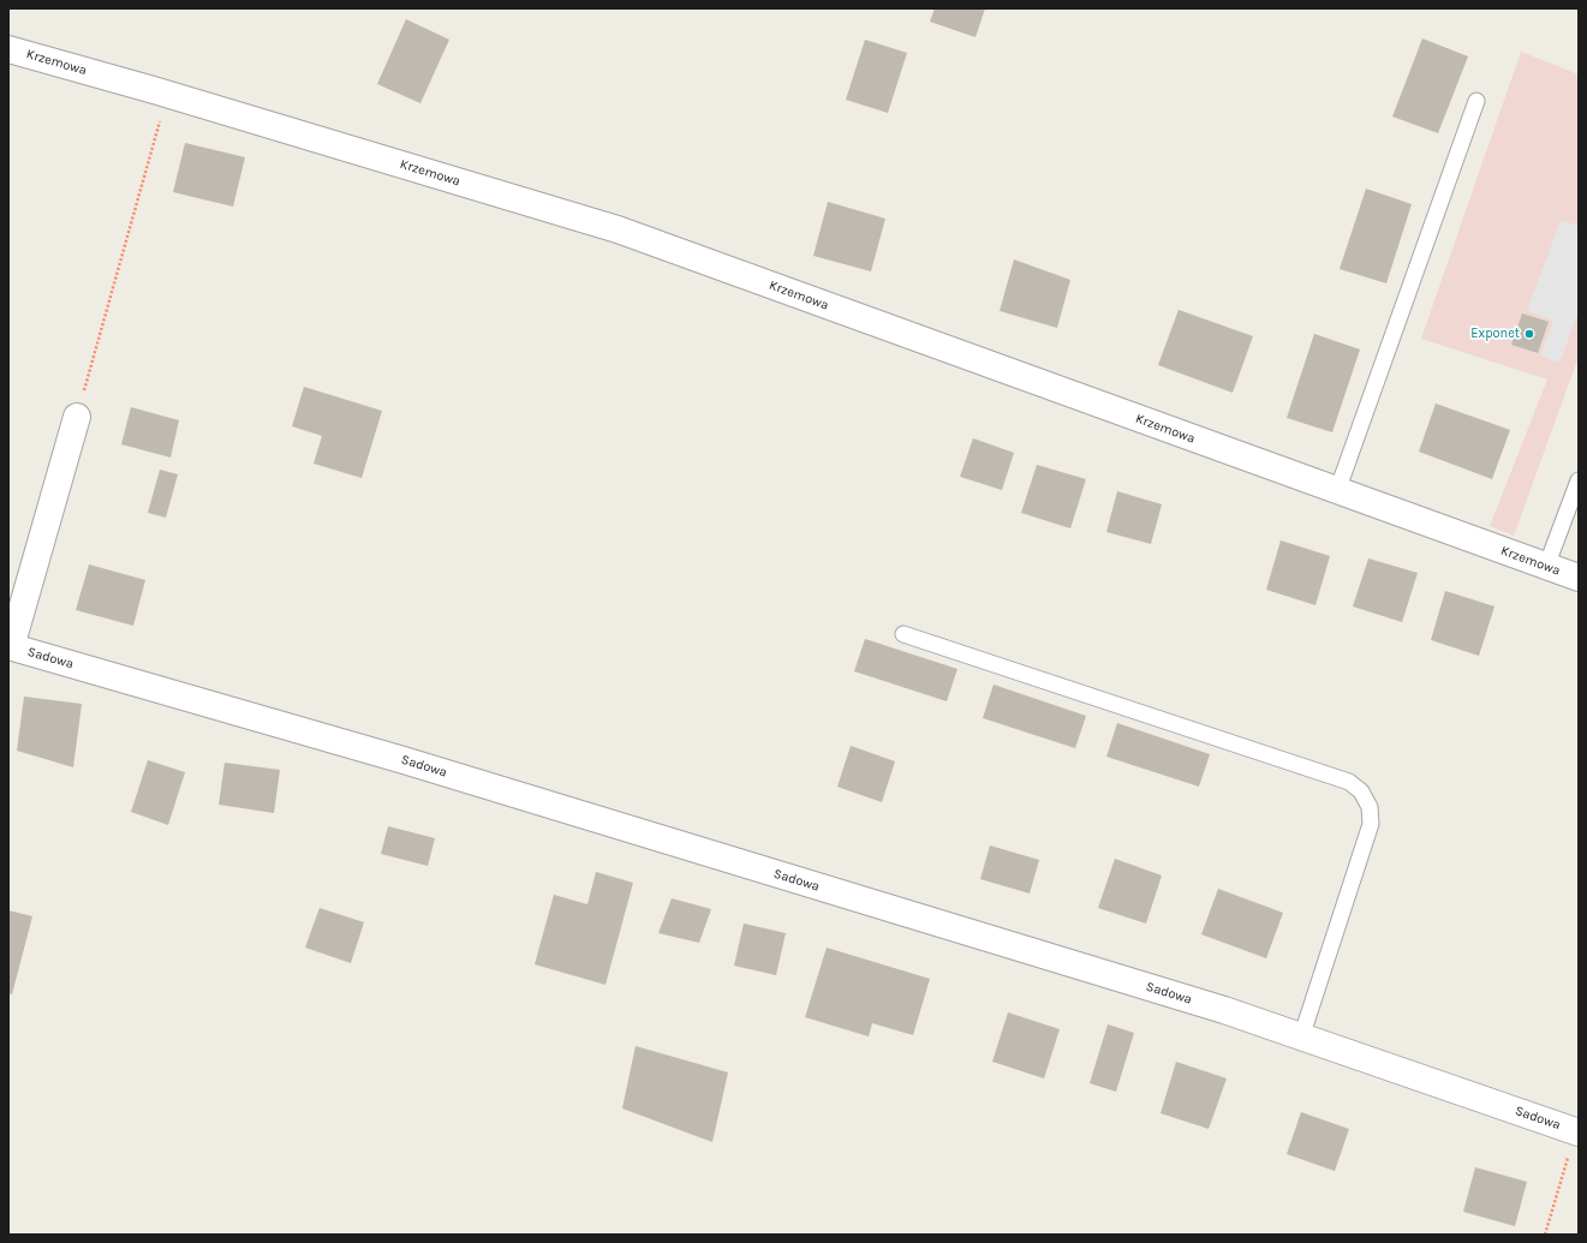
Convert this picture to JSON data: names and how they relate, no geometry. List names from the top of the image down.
{
  "streets": {
    "street": ["Krzemowa", "Sadowa"]
  },
  "places": ["Exponet"]
}
